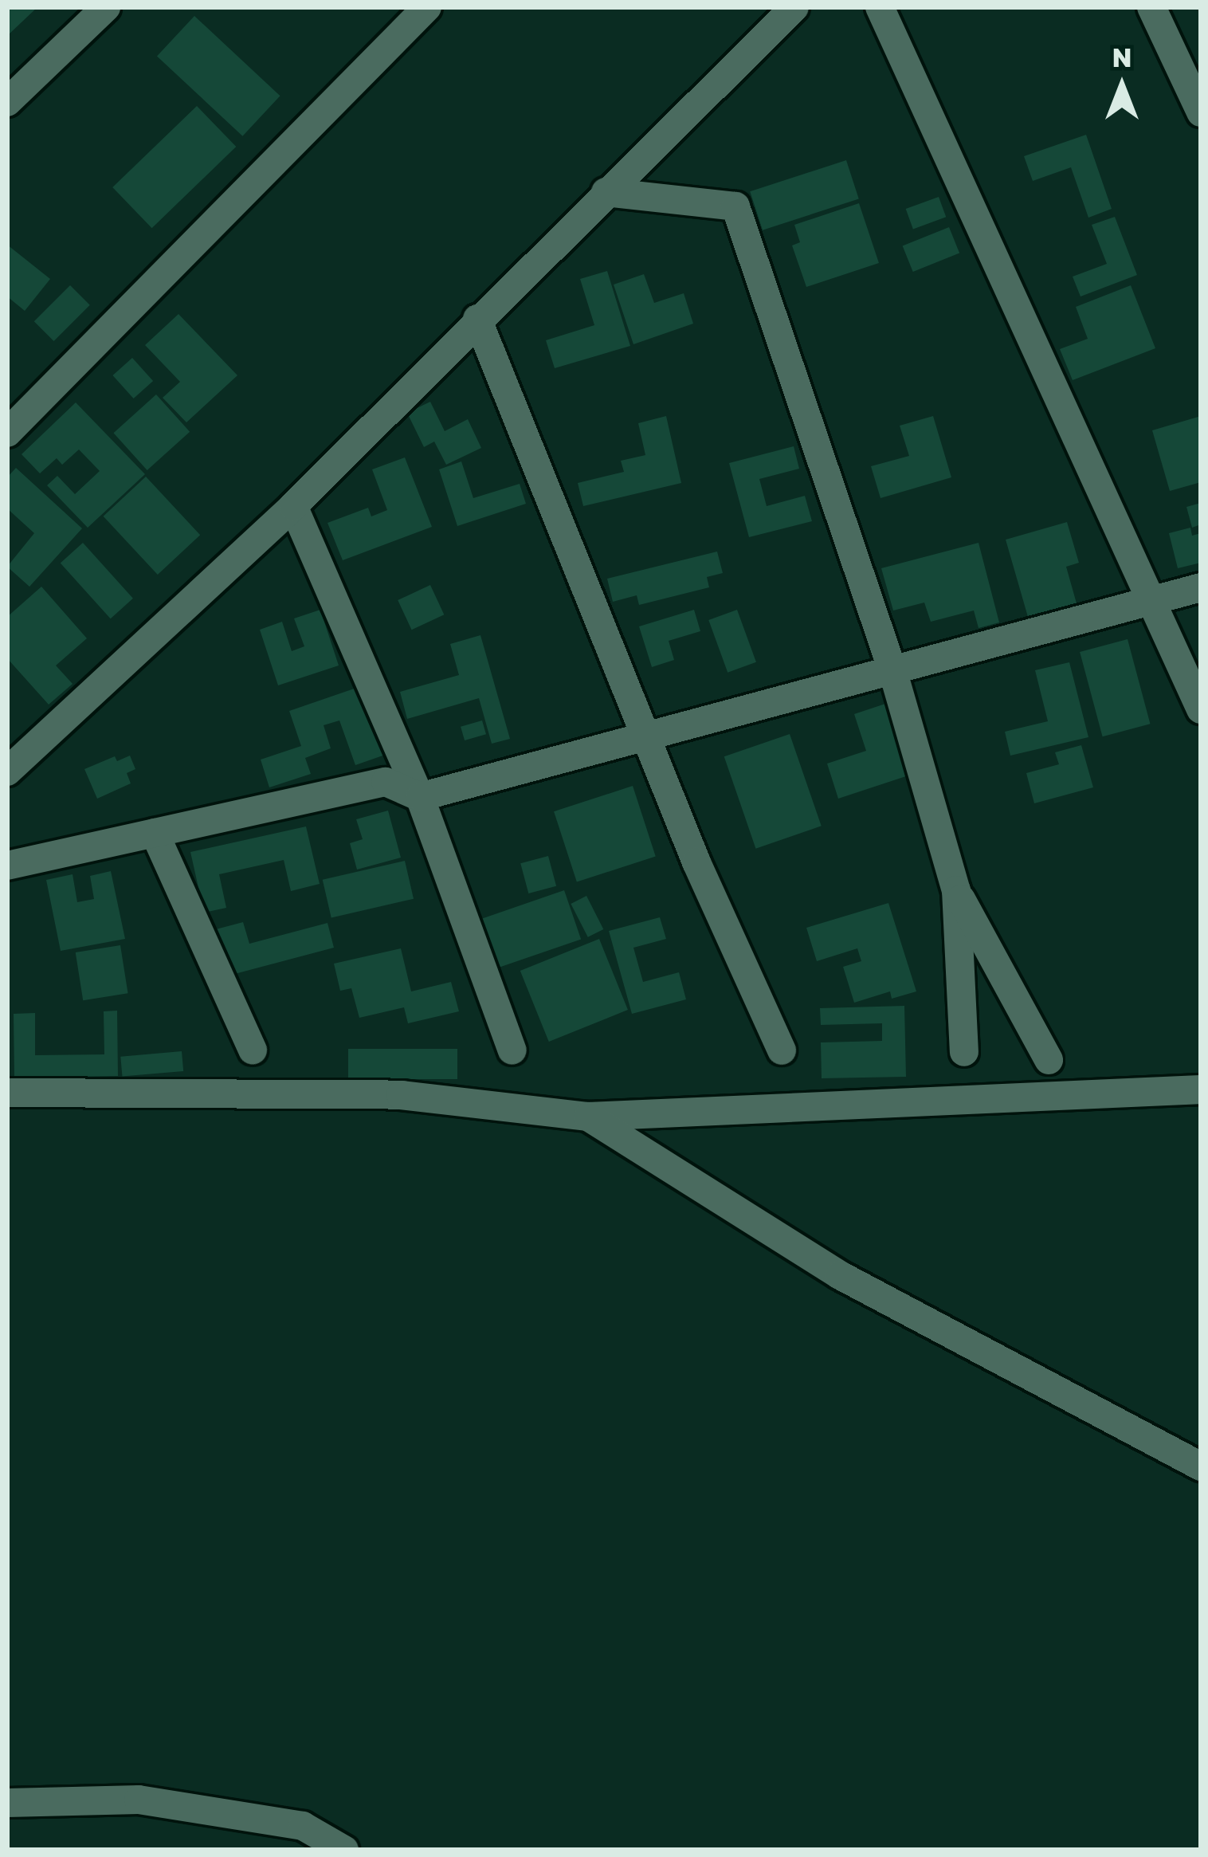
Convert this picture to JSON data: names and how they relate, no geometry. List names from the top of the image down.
{
  "north": "top"
}
